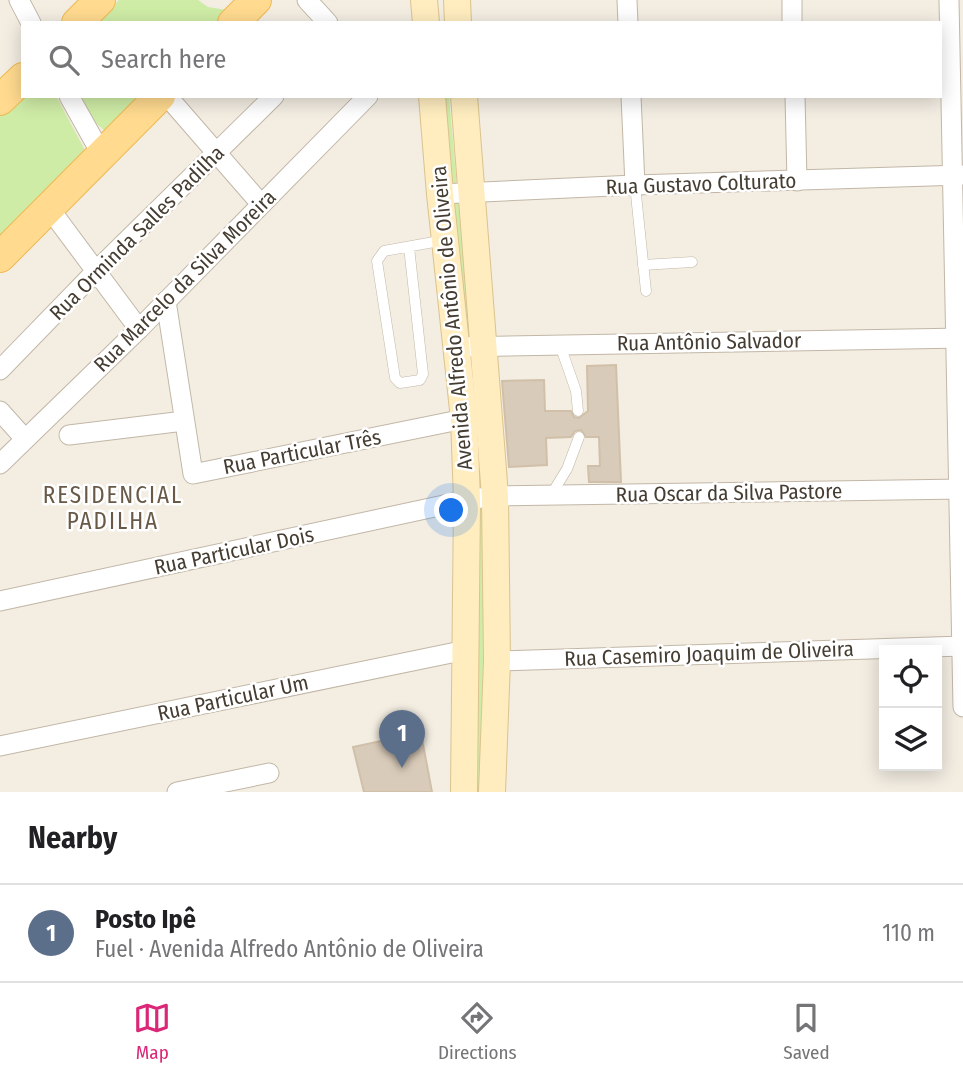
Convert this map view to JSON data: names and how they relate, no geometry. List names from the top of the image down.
{
  "streets": {
    "main road": ["Avenida Alfredo Antônio de Oliveira"],
    "street": [
      "Rua Gustavo Colturato",
      "Rua Orminda Salles Padilha",
      "Rua Marcelo da Silva Moreira",
      "Rua Antônio Salvador",
      "Rua Particular Três",
      "Rua Oscar da Silva Pastore",
      "Rua Particular Dois",
      "Rua Casemiro Joaquim de Oliveira",
      "Rua Particular Um"
    ]
  },
  "crossings": [
    ["Rua Gustavo Colturato", "Avenida Alfredo Antônio de Oliveira"],
    ["Rua Marcelo da Silva Moreira", "Rua Particular Três"],
    ["Avenida Alfredo Antônio de Oliveira", "Rua Antônio Salvador"],
    ["Avenida Alfredo Antônio de Oliveira", "Rua Particular Três"],
    ["Avenida Alfredo Antônio de Oliveira", "Rua Oscar da Silva Pastore"],
    ["Avenida Alfredo Antônio de Oliveira", "Rua Particular Dois"],
    ["Avenida Alfredo Antônio de Oliveira", "Rua Casemiro Joaquim de Oliveira"],
    ["Avenida Alfredo Antônio de Oliveira", "Rua Particular Um"],
    ["Rua Oscar da Silva Pastore", "Rua Particular Dois"]
  ],
  "districts": ["RESIDENCIAL PADILHA"],
  "page": {
    "search": "Search here",
    "pins": "1",
    "heading": "Nearby",
    "list": [
      {
        "mark": "1",
        "name": "Posto Ipê",
        "note": "Fuel · Avenida Alfredo Antônio de Oliveira",
        "value": "110 m"
      }
    ],
    "nav": ["Map", "Directions", "Saved"]
  }
}
